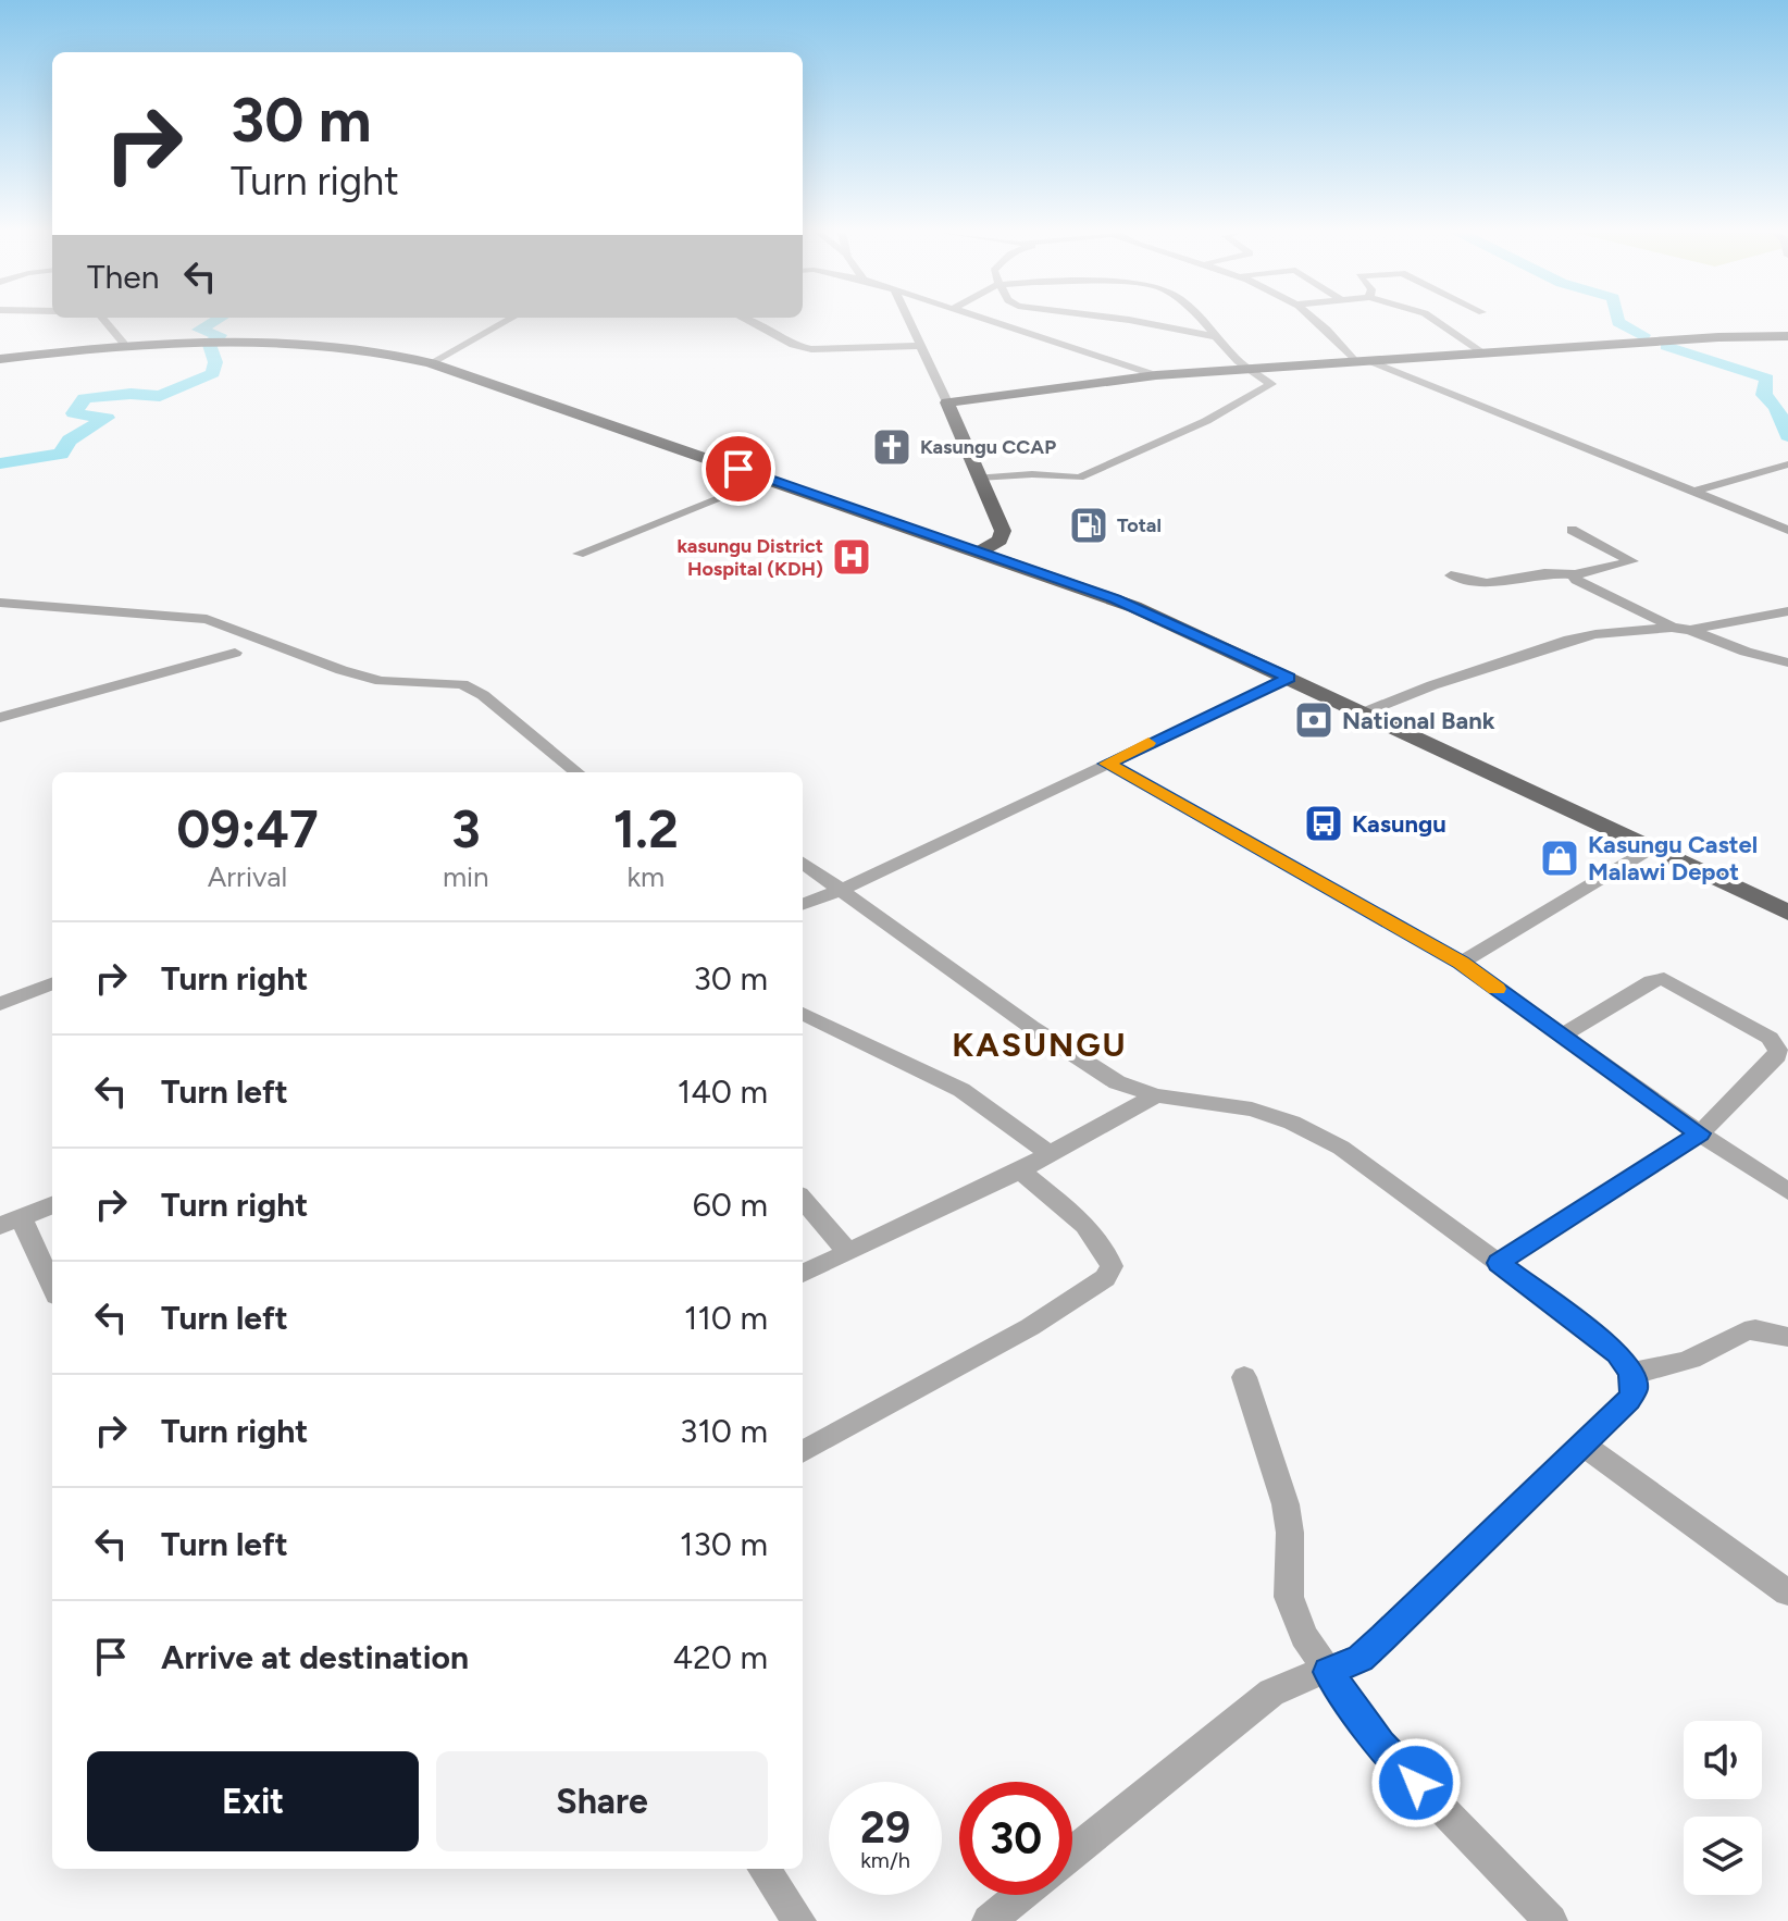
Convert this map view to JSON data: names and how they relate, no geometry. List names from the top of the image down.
{
  "districts": ["KASUNGU"],
  "places": {
    "church": ["Kasungu CCAP"],
    "fuel station": ["Total"],
    "hospital": ["kasungu District Hospital (KDH)"],
    "bank": ["National Bank"],
    "bus stop": ["Kasungu"],
    "shop": ["Kasungu Castel Malawi Depot"]
  },
  "page": {
    "turn": ["30 m", "Turn right"],
    "then": "Then",
    "eta": [
      "09:47",
      "Arrival",
      "3",
      "min",
      "1.2",
      "km"
    ],
    "list": [
      {
        "name": "Turn right",
        "value": "30 m"
      },
      {
        "name": "Turn left",
        "value": "140 m"
      },
      {
        "name": "Turn right",
        "value": "60 m"
      },
      {
        "name": "Turn left",
        "value": "110 m"
      },
      {
        "name": "Turn right",
        "value": "310 m"
      },
      {
        "name": "Turn left",
        "value": "130 m"
      },
      {
        "name": "Arrive at destination",
        "value": "420 m"
      }
    ],
    "buttons": ["Exit", "Share"],
    "speed": "29 km/h",
    "limit": "30"
  }
}
